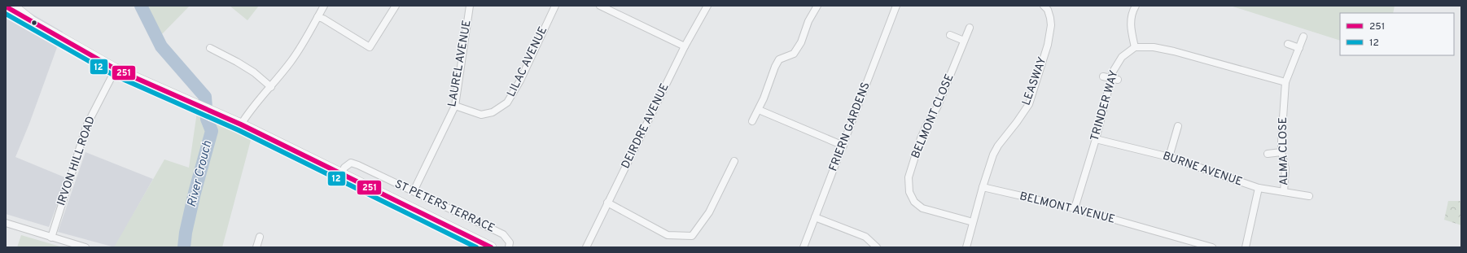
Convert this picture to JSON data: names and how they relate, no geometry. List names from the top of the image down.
{
  "streets": {
    "street": [
      "LILAC AVENUE",
      "LAUREL AVENUE",
      "LEASWAY",
      "TRINDER WAY",
      "BELMONT CLOSE",
      "DEIRDRE AVENUE",
      "FRIERN GARDENS",
      "ALMA CLOSE",
      "IRVON HILL ROAD",
      "BURNE AVENUE",
      "ST PETERS TERRACE",
      "BELMONT AVENUE"
    ]
  },
  "crossings": [
    ["LILAC AVENUE", "LAUREL AVENUE"],
    ["LAUREL AVENUE", "ST PETERS TERRACE"],
    ["LEASWAY", "BELMONT AVENUE"],
    ["TRINDER WAY", "BURNE AVENUE"],
    ["TRINDER WAY", "BELMONT AVENUE"],
    ["ALMA CLOSE", "BURNE AVENUE"]
  ],
  "water": ["River Crouch"],
  "lines": ["transit line 251", "transit line 12"],
  "legend": ["251", "12"]
}
